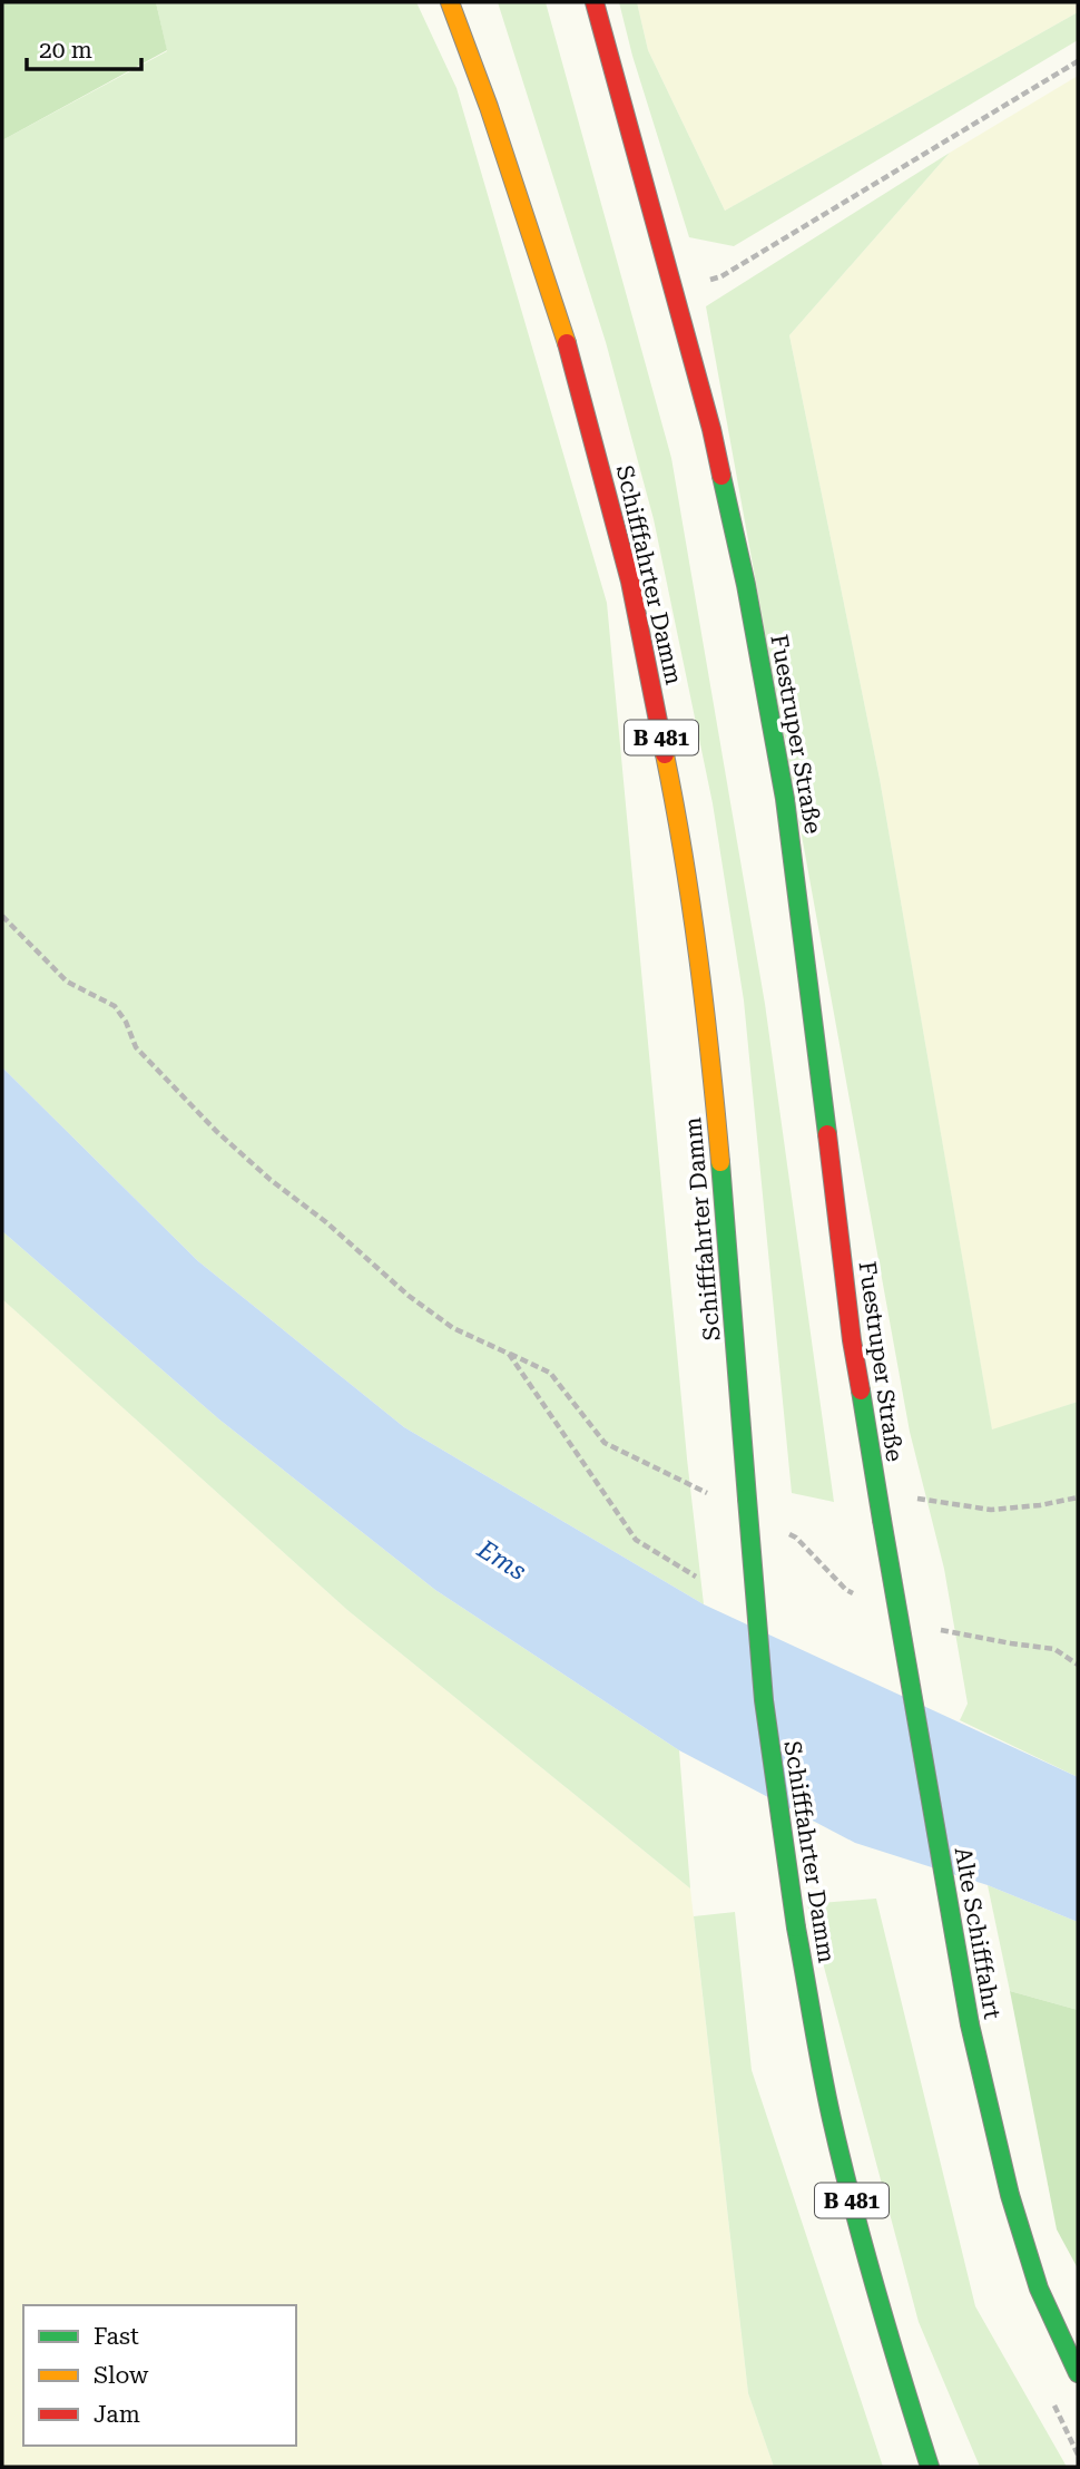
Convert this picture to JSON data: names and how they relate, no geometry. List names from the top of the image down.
{
  "streets": {
    "main road": [
      "Schifffahrter Damm",
      "Fuestruper Straße",
      "B 481",
      "Alte Schifffahrt"
    ]
  },
  "crossings": [
    ["Fuestruper Straße", "Alte Schifffahrt"]
  ],
  "water": ["Ems"],
  "legend": ["Fast", "Slow", "Jam"],
  "scale_bar": "20 m"
}
